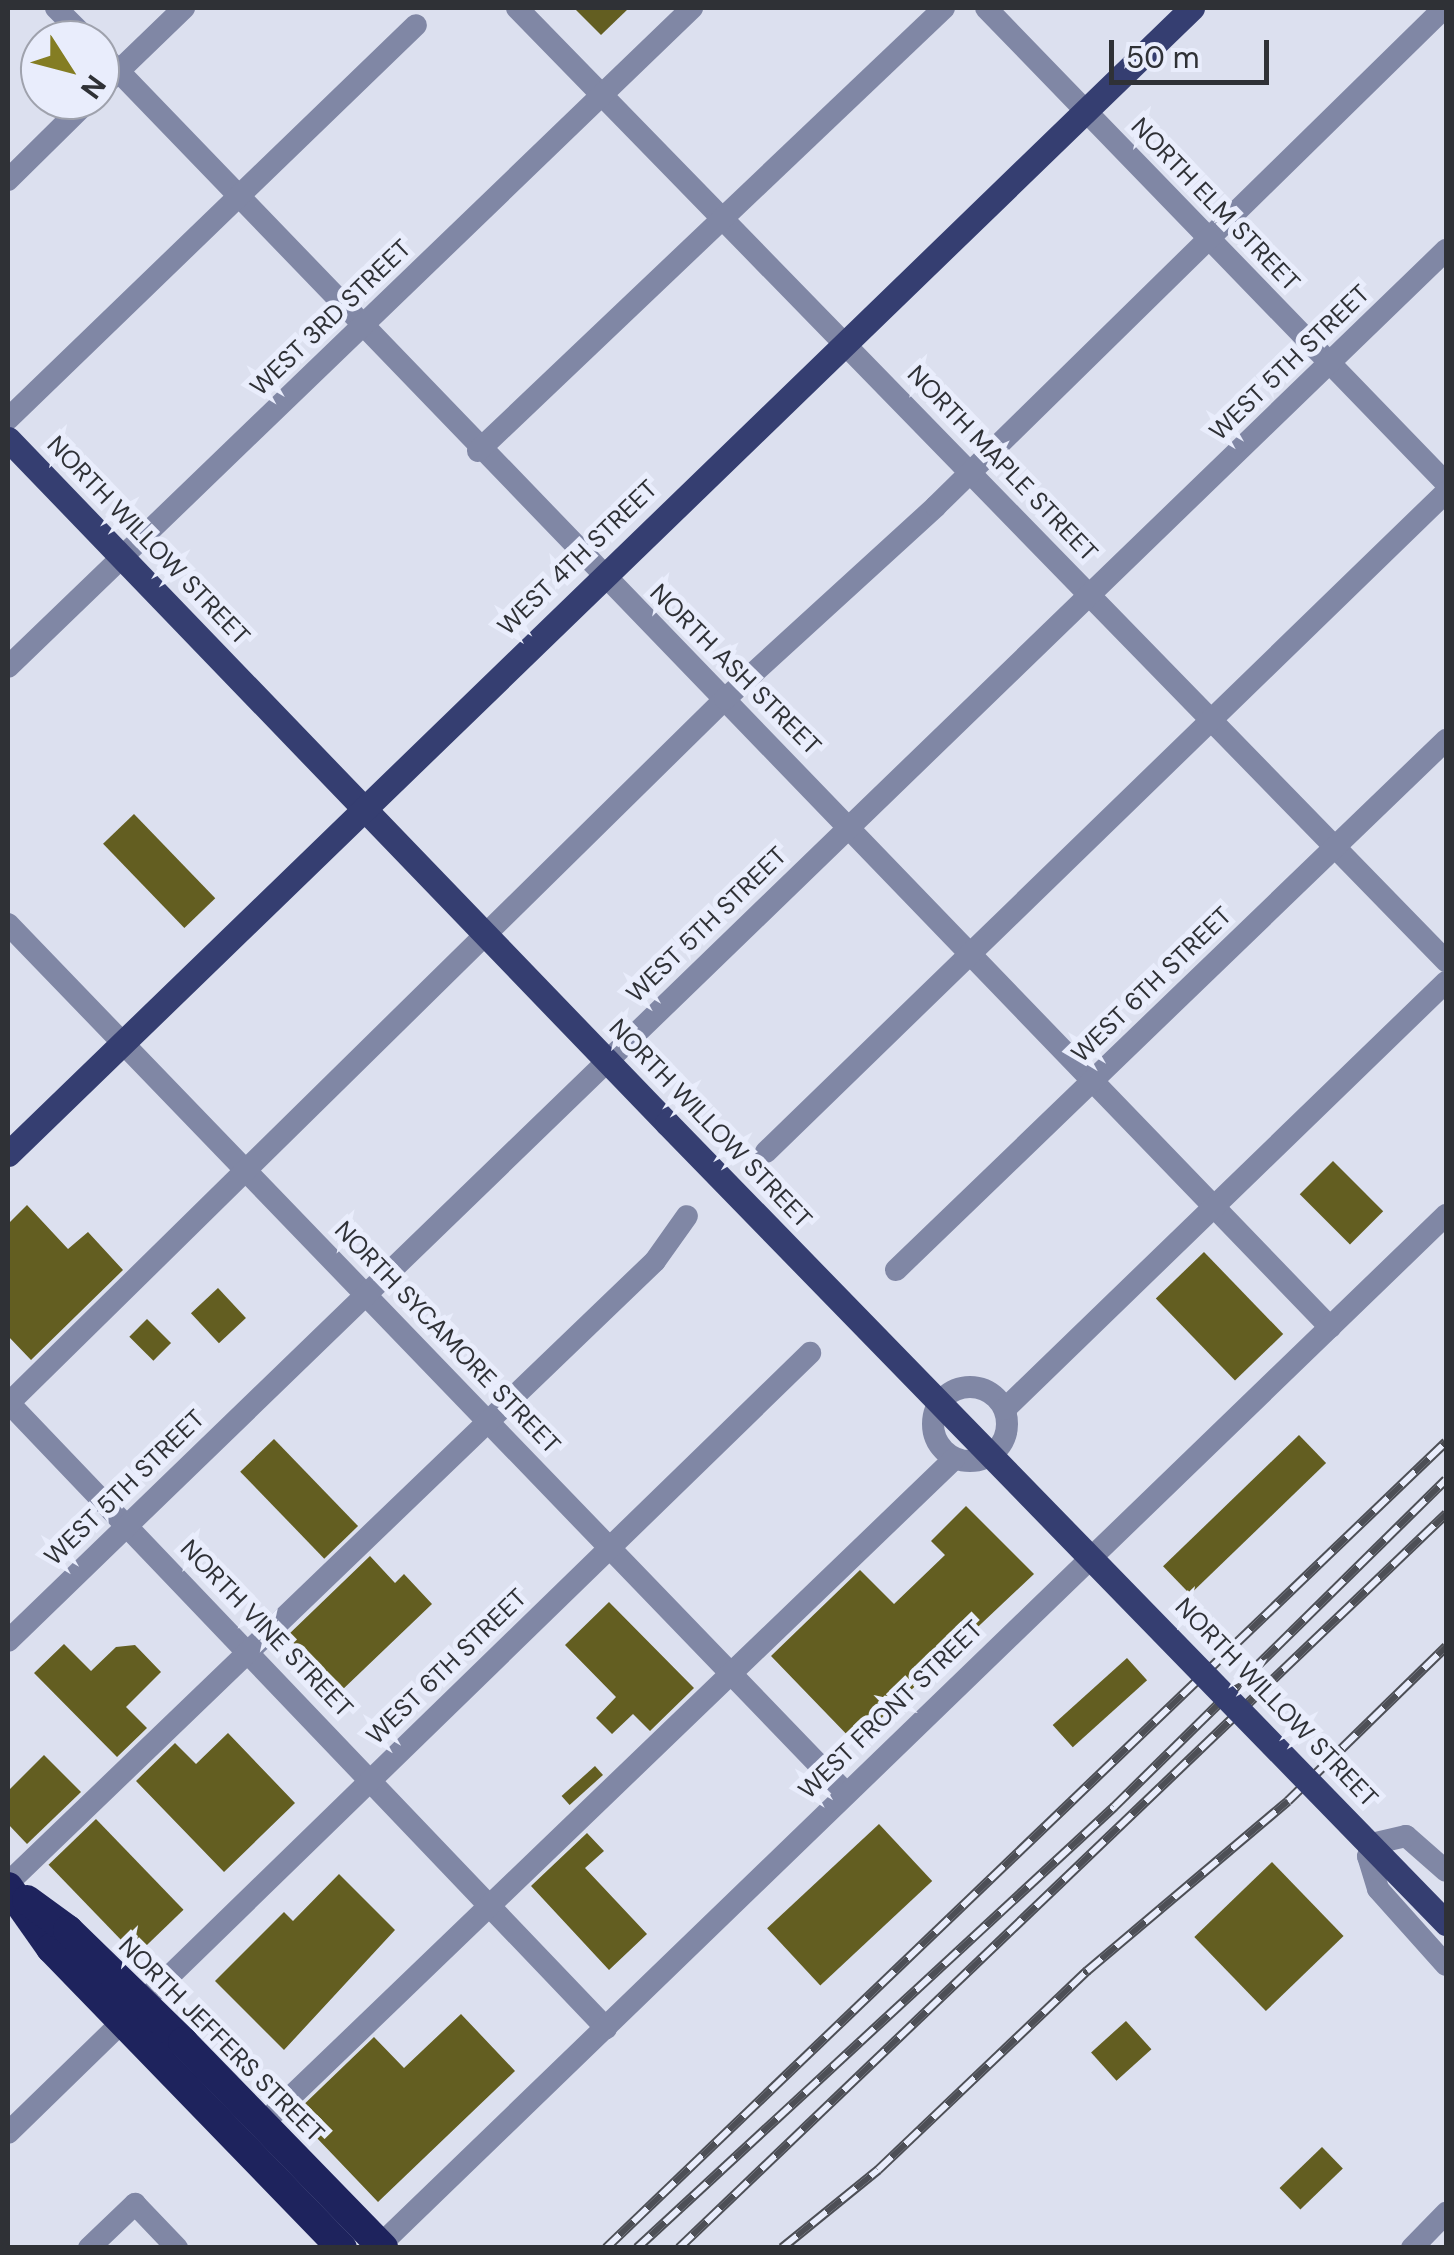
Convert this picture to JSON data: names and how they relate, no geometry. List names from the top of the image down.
{
  "streets": {
    "highway": ["NORTH JEFFERS STREET"],
    "main road": ["NORTH WILLOW STREET", "WEST 4TH STREET"],
    "street": [
      "NORTH ELM STREET",
      "WEST 3RD STREET",
      "WEST 5TH STREET",
      "NORTH MAPLE STREET",
      "NORTH ASH STREET",
      "WEST 6TH STREET",
      "NORTH SYCAMORE STREET",
      "NORTH VINE STREET",
      "WEST FRONT STREET"
    ]
  },
  "crossings": [
    ["NORTH ELM STREET", "WEST 5TH STREET"],
    ["NORTH ELM STREET", "WEST 4TH STREET"],
    ["WEST 3RD STREET", "NORTH MAPLE STREET"],
    ["WEST 3RD STREET", "NORTH WILLOW STREET"],
    ["WEST 3RD STREET", "NORTH ASH STREET"],
    ["WEST 5TH STREET", "NORTH MAPLE STREET"],
    ["WEST 5TH STREET", "NORTH WILLOW STREET"],
    ["WEST 5TH STREET", "NORTH ASH STREET"],
    ["WEST 5TH STREET", "NORTH SYCAMORE STREET"],
    ["WEST 5TH STREET", "NORTH VINE STREET"],
    ["NORTH MAPLE STREET", "WEST 4TH STREET"],
    ["NORTH MAPLE STREET", "WEST 6TH STREET"],
    ["NORTH WILLOW STREET", "WEST 4TH STREET"],
    ["WEST 4TH STREET", "NORTH ASH STREET"],
    ["WEST 4TH STREET", "NORTH SYCAMORE STREET"],
    ["NORTH ASH STREET", "WEST 6TH STREET"],
    ["NORTH ASH STREET", "WEST FRONT STREET"],
    ["WEST 6TH STREET", "NORTH SYCAMORE STREET"],
    ["WEST 6TH STREET", "NORTH VINE STREET"],
    ["WEST 6TH STREET", "NORTH JEFFERS STREET"],
    ["NORTH SYCAMORE STREET", "WEST FRONT STREET"],
    ["NORTH VINE STREET", "WEST FRONT STREET"],
    ["WEST FRONT STREET", "NORTH JEFFERS STREET"]
  ],
  "scale_bar": "50 m",
  "north": "bottom right"
}
